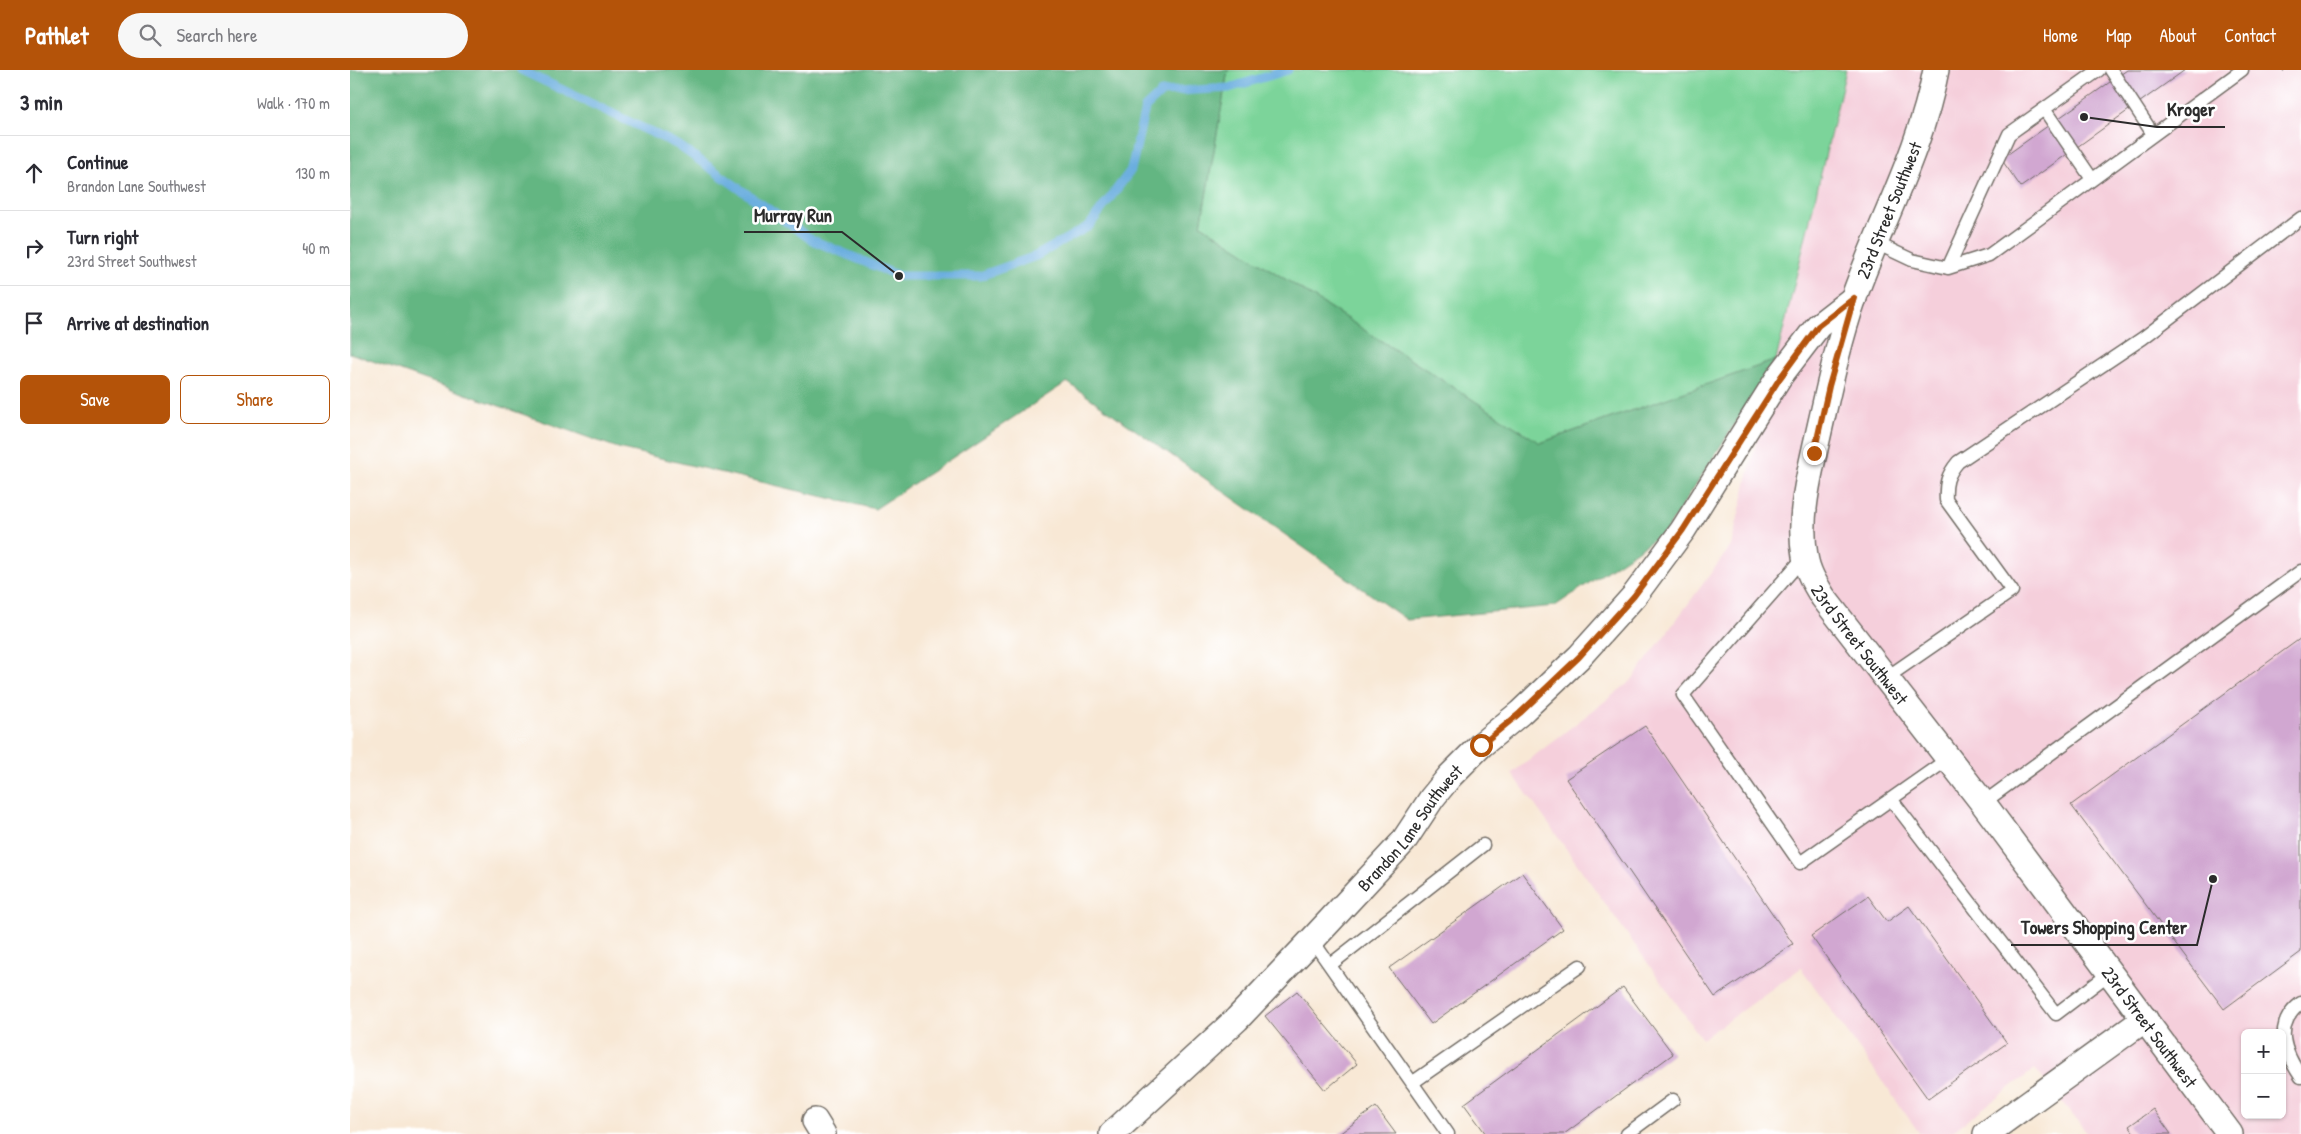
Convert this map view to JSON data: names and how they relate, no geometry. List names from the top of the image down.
{
  "streets": {
    "street": ["23rd Street Southwest", "Brandon Lane Southwest"]
  },
  "crossings": [
    ["23rd Street Southwest", "Brandon Lane Southwest"]
  ],
  "places": ["Kroger", "Murray Run", "Towers Shopping Center"],
  "page": {
    "header": "Pathlet",
    "search": "Search here",
    "nav": [
      "Home",
      "Map",
      "About",
      "Contact"
    ],
    "heading": ["3 min", "Walk · 170 m"],
    "list": [
      ["Continue", "Brandon Lane Southwest", "130 m"],
      ["Turn right", "23rd Street Southwest", "40 m"],
      "Arrive at destination"
    ],
    "buttons": ["Save", "Share"],
    "map_buttons": ["+", "−"]
  }
}
